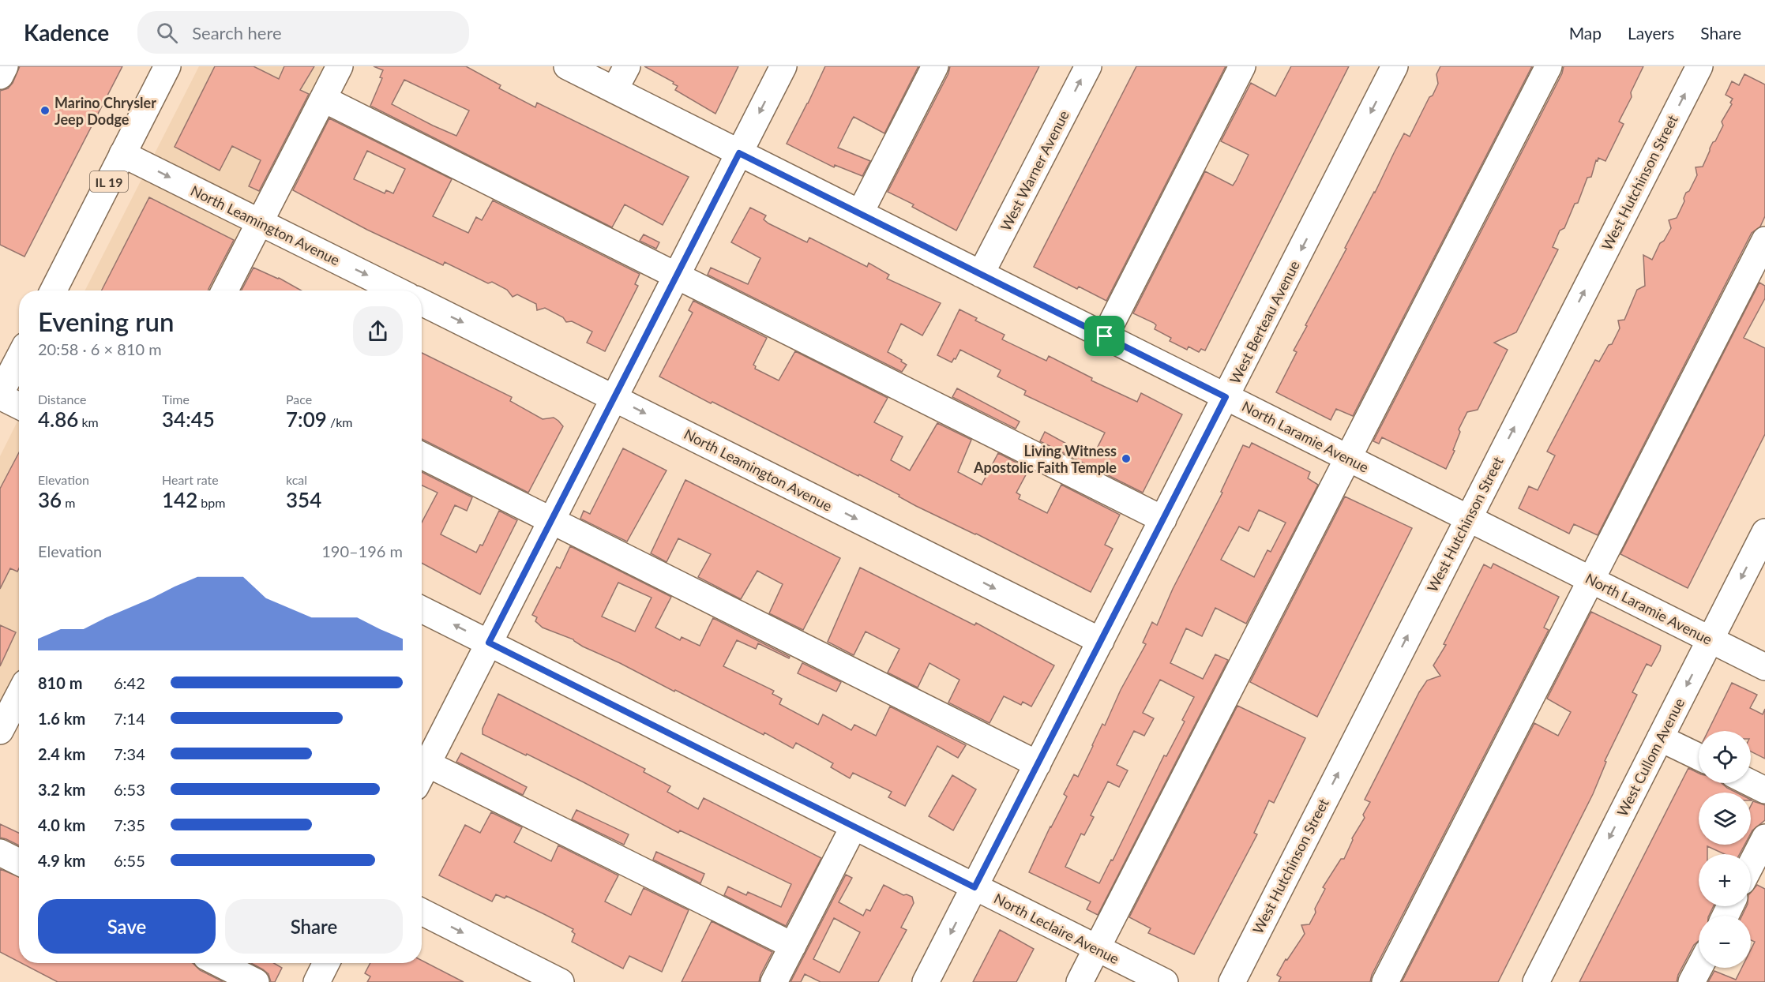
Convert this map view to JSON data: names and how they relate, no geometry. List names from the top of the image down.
{
  "streets": {
    "street": [
      "West Warner Avenue",
      "IL 19",
      "West Hutchinson Street",
      "North Leamington Avenue",
      "West Berteau Avenue",
      "North Laramie Avenue",
      "West Cullom Avenue",
      "North Leclaire Avenue"
    ]
  },
  "crossings": [
    ["West Warner Avenue", "North Laramie Avenue"],
    ["IL 19", "North Leamington Avenue"],
    ["West Hutchinson Street", "North Laramie Avenue"],
    ["North Leamington Avenue", "West Berteau Avenue"],
    ["West Berteau Avenue", "North Laramie Avenue"],
    ["West Berteau Avenue", "North Leclaire Avenue"],
    ["North Laramie Avenue", "West Cullom Avenue"]
  ],
  "places": ["Marino Chrysler Jeep Dodge", "Living Witness Apostolic Faith Temple"],
  "page": {
    "header": "Kadence",
    "search": "Search here",
    "nav": ["Map", "Layers", "Share"],
    "heading": ["Evening run", "20:58 · 6 × 810 m"],
    "stats": [
      ["Distance", "4.86 km"],
      ["Time", "34:45"],
      ["Pace", "7:09 /km"],
      ["Elevation", "36 m"],
      ["Heart rate", "142 bpm"],
      ["kcal", "354"]
    ],
    "chart": ["Elevation", "190–196 m"],
    "list": [
      {
        "name": "810 m",
        "note": "6:42"
      },
      {
        "name": "1.6 km",
        "note": "7:14"
      },
      {
        "name": "2.4 km",
        "note": "7:34"
      },
      {
        "name": "3.2 km",
        "note": "6:53"
      },
      {
        "name": "4.0 km",
        "note": "7:35"
      },
      {
        "name": "4.9 km",
        "note": "6:55"
      }
    ],
    "map_buttons": ["+", "−"],
    "buttons": ["Save", "Share"]
  }
}
